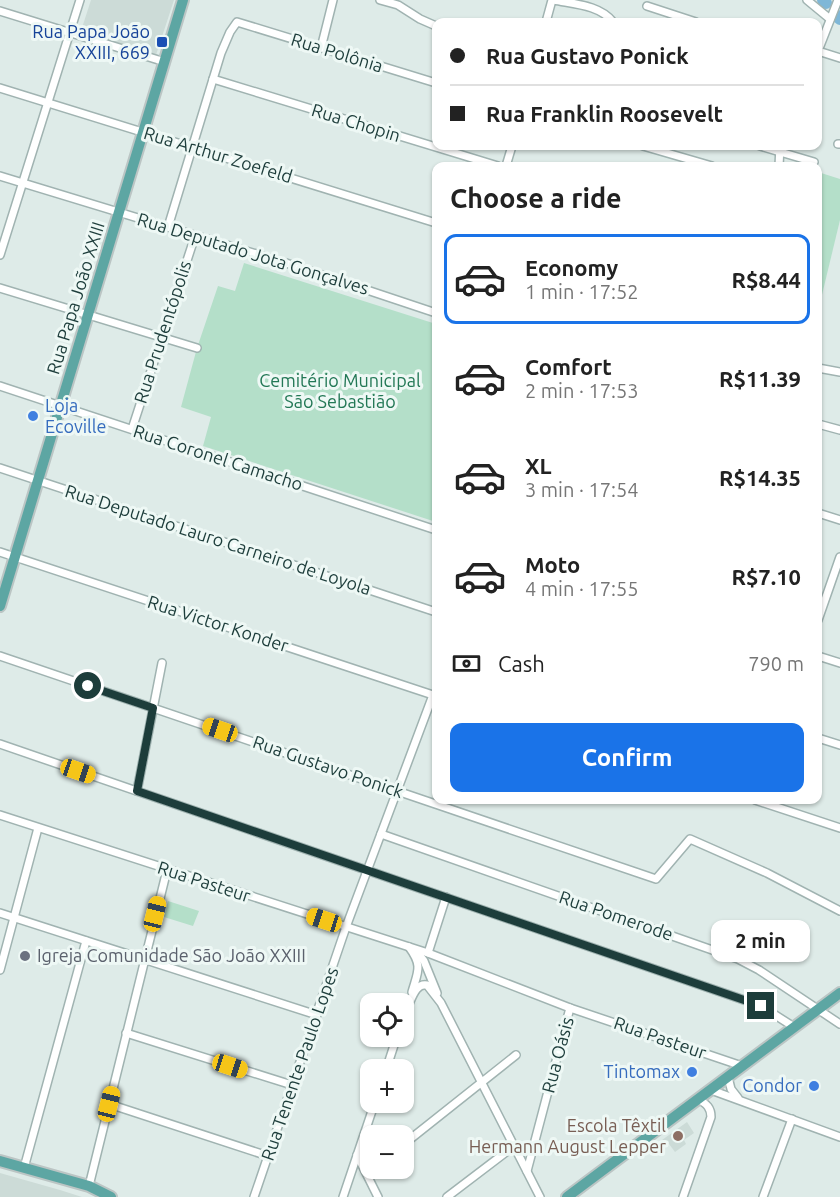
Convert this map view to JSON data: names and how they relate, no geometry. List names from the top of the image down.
{
  "streets": {
    "main road": ["Rua Papa João XXIII"],
    "street": [
      "Rua Polônia",
      "Rua Chopin",
      "Rua Arthur Zoefeld",
      "Rua Deputado Jota Gonçalves",
      "Rua Prudentópolis",
      "Rua Coronel Camacho",
      "Rua Deputado Lauro Carneiro de Loyola",
      "Rua Victor Konder",
      "Rua Gustavo Ponick",
      "Rua Pasteur",
      "Rua Pomerode",
      "Rua Oásis",
      "Rua Tenente Paulo Lopes"
    ]
  },
  "crossings": [
    ["Rua Polônia", "Rua Chopin"],
    ["Rua Arthur Zoefeld", "Rua Papa João XXIII"],
    ["Rua Deputado Jota Gonçalves", "Rua Papa João XXIII"],
    ["Rua Deputado Jota Gonçalves", "Rua Prudentópolis"],
    ["Rua Papa João XXIII", "Rua Coronel Camacho"],
    ["Rua Papa João XXIII", "Rua Deputado Lauro Carneiro de Loyola"],
    ["Rua Papa João XXIII", "Rua Victor Konder"],
    ["Rua Prudentópolis", "Rua Coronel Camacho"],
    ["Rua Gustavo Ponick", "Rua Tenente Paulo Lopes"],
    ["Rua Pasteur", "Rua Oásis"],
    ["Rua Pasteur", "Rua Tenente Paulo Lopes"],
    ["Rua Pomerode", "Rua Tenente Paulo Lopes"]
  ],
  "parks": ["Cemitério Municipal São Sebastião"],
  "places": {
    "transit": ["Rua Papa João XXIII, 669"],
    "other": [
      "Loja Ecoville",
      "Igreja Comunidade São João XXIII",
      "Tintomax",
      "Condor",
      "Escola Têxtil Hermann August Lepper"
    ]
  },
  "page": {
    "banner": ["Rua Gustavo Ponick", "Rua Franklin Roosevelt"],
    "heading": "Choose a ride",
    "list": [
      {
        "name": "Economy",
        "note": "1 min · 17:52",
        "value": "R$8.44"
      },
      {
        "name": "Comfort",
        "note": "2 min · 17:53",
        "value": "R$11.39"
      },
      {
        "name": "XL",
        "note": "3 min · 17:54",
        "value": "R$14.35"
      },
      {
        "name": "Moto",
        "note": "4 min · 17:55",
        "value": "R$7.10"
      }
    ],
    "pay": ["Cash", "790 m"],
    "buttons": "Confirm",
    "bubble": "2 min",
    "map_buttons": ["+", "−"]
  }
}
